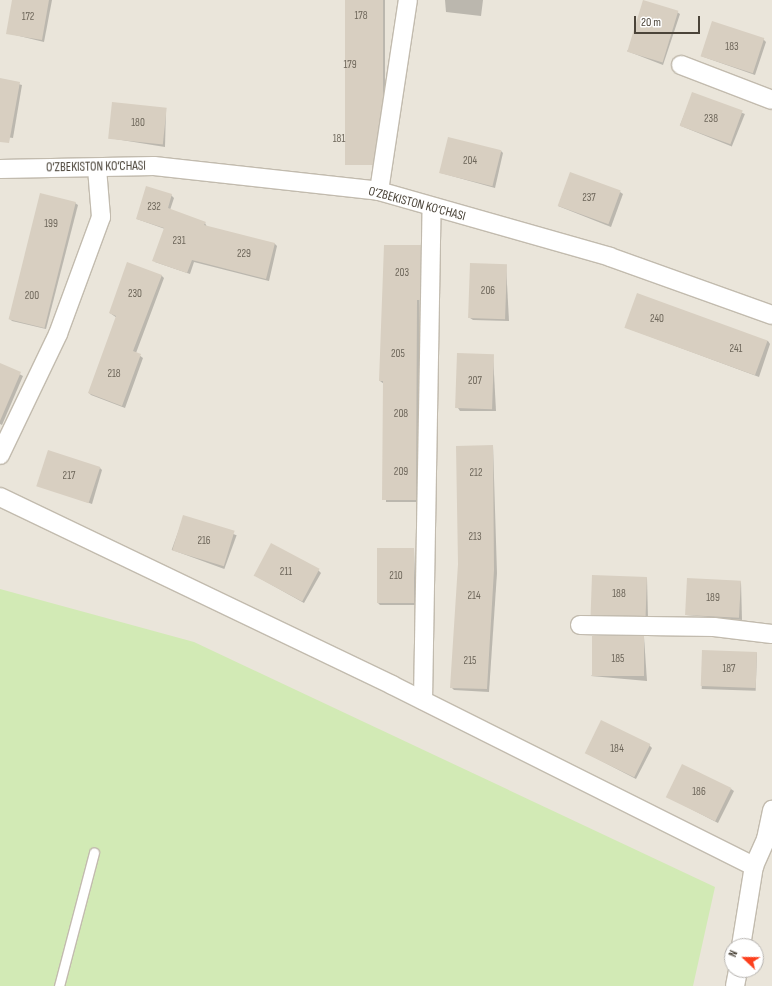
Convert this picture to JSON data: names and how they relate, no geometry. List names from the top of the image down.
{
  "streets": {
    "street": ["O‘ZBEKISTON KO‘CHASI"]
  },
  "house_numbers": [
    "178",
    "172",
    "183",
    "179",
    "238",
    "180",
    "181",
    "204",
    "237",
    "232",
    "199",
    "231",
    "229",
    "203",
    "206",
    "230",
    "200",
    "240",
    "241",
    "205",
    "218",
    "207",
    "208",
    "209",
    "212",
    "217",
    "213",
    "216",
    "211",
    "210",
    "188",
    "214",
    "189",
    "185",
    "215",
    "187",
    "184",
    "186"
  ],
  "scale_bar": "20 m",
  "north": "left"
}
